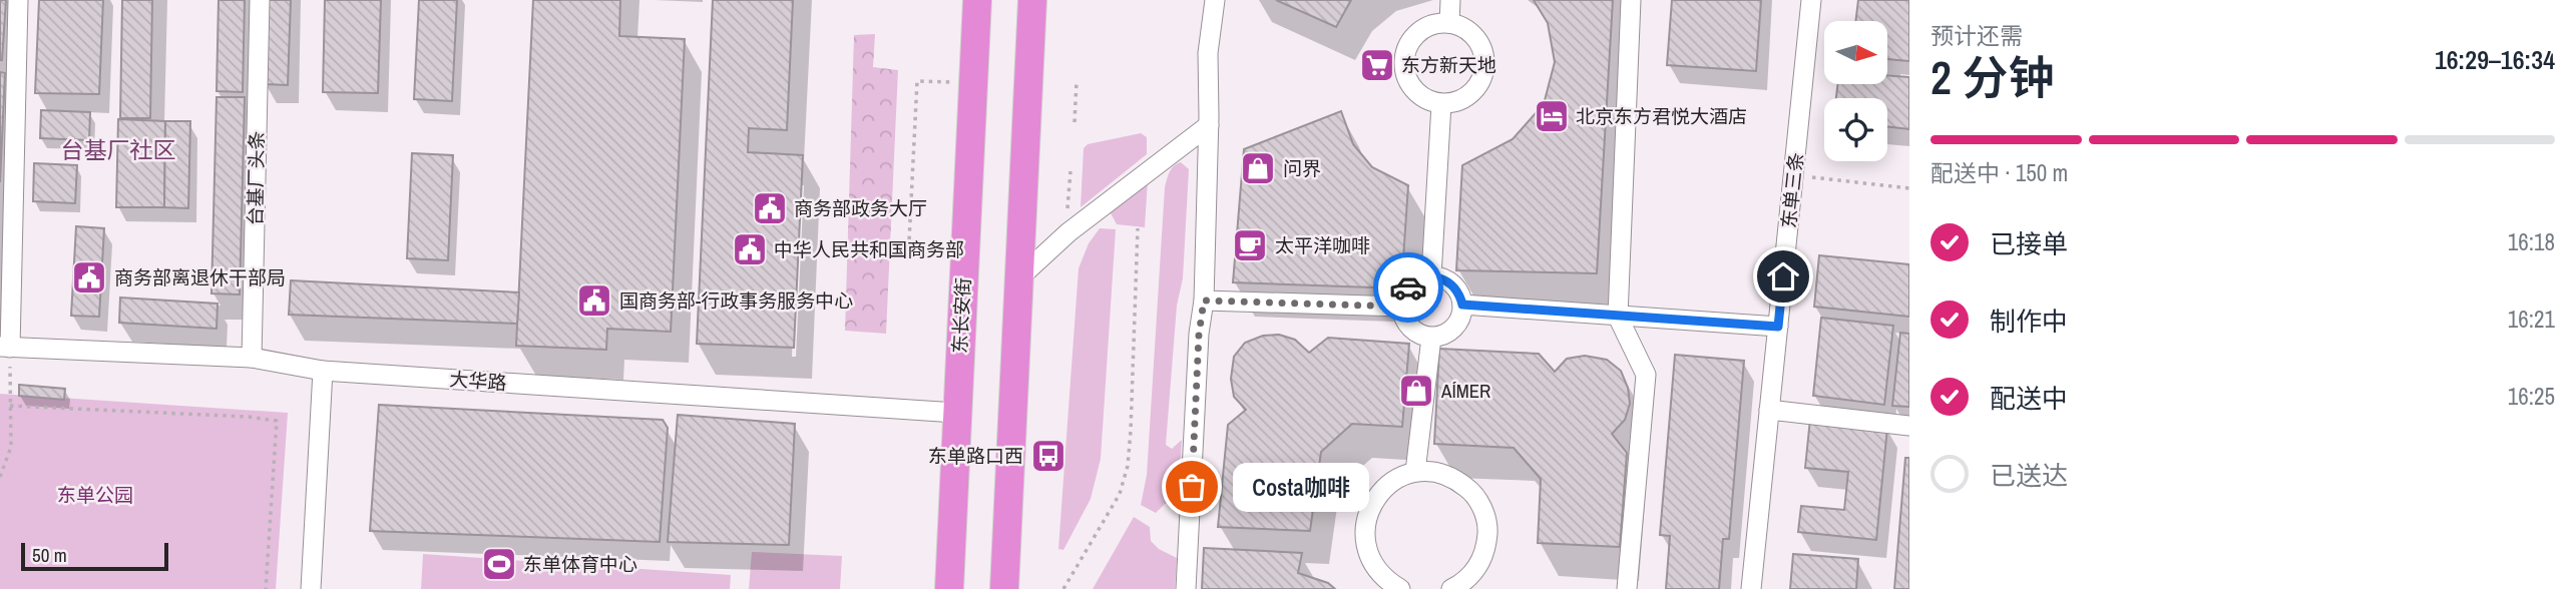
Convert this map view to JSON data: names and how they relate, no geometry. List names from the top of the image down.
{
  "streets": {
    "highway": ["东长安街"],
    "street": ["台基厂头条", "东单三条", "大华路"]
  },
  "crossings": [
    ["台基厂头条", "大华路"],
    ["东长安街", "大华路"]
  ],
  "districts": ["台基厂社区"],
  "parks": ["东单公园"],
  "places": {
    "supermarket": ["东方新天地"],
    "hotel": ["北京东方君悦大酒店"],
    "shop": ["问界", "AÍMER"],
    "public building": [
      "商务部政务大厅",
      "中华人民共和国商务部",
      "商务部离退休干部局",
      "国商务部-行政事务服务中心"
    ],
    "cafe": ["太平洋咖啡"],
    "bus stop": ["东单路口西"],
    "other": ["Costa咖啡"],
    "sports": ["东单体育中心"]
  },
  "scale_bar": "50 m",
  "north": "right",
  "page": {
    "heading": ["2 分钟", "预计还需", "16:29–16:34"],
    "bar": "配送中 · 150 m",
    "list": [
      ["已接单", "16:18"],
      ["制作中", "16:21"],
      ["配送中", "16:25"],
      "已送达"
    ],
    "bubble": "Costa咖啡",
    "scale": "50 m"
  }
}
